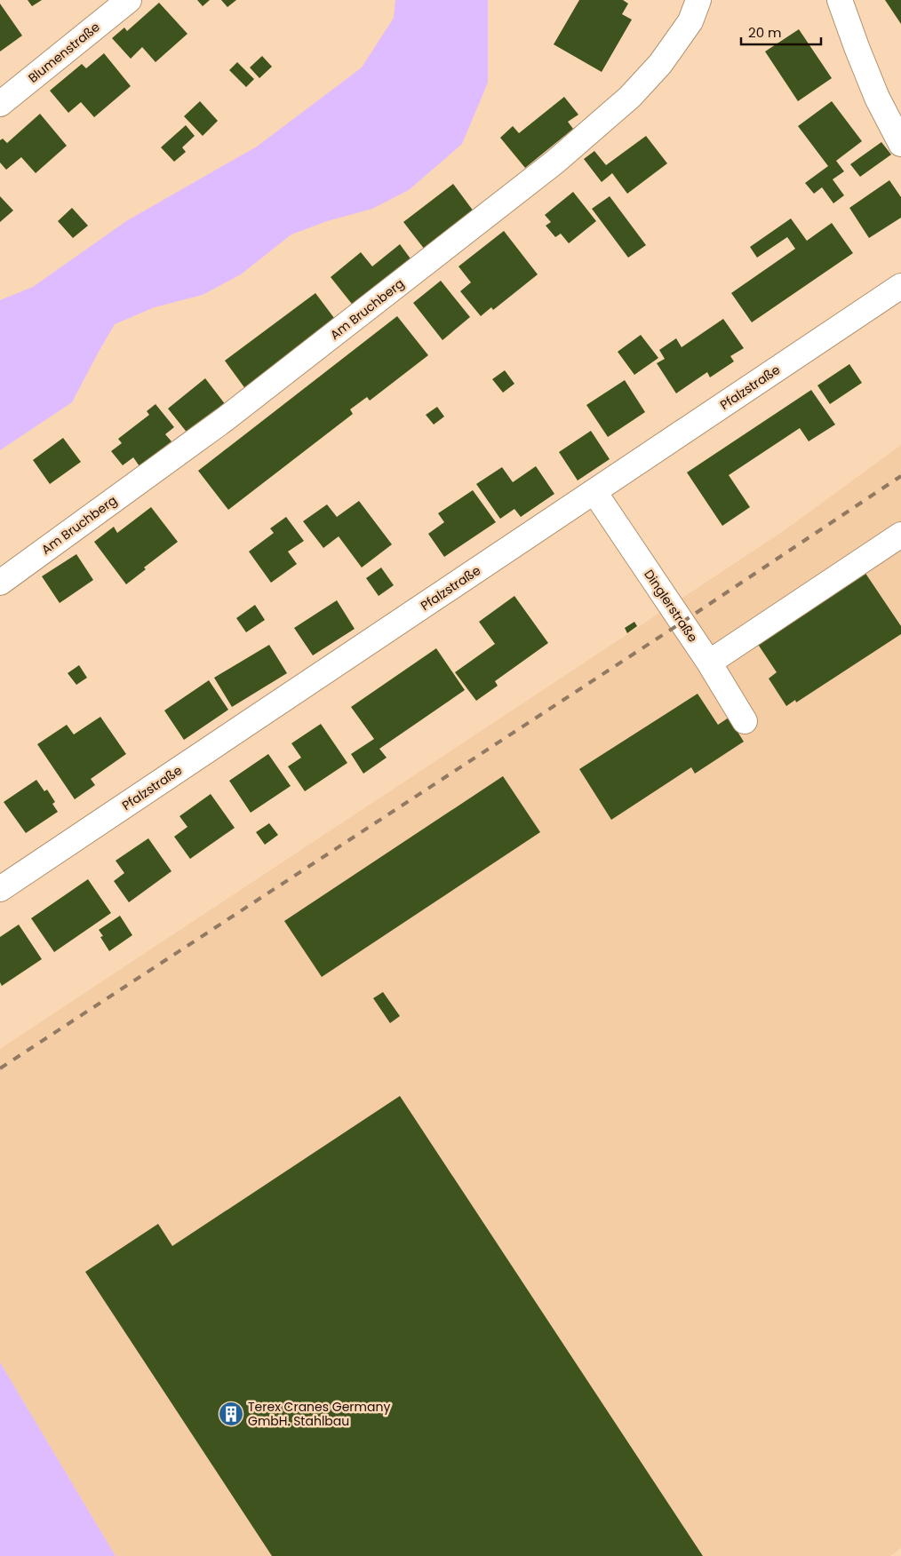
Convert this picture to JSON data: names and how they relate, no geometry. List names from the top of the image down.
{
  "streets": {
    "street": [
      "Blumenstraße",
      "Am Bruchberg",
      "Pfalzstraße",
      "Dinglerstraße"
    ]
  },
  "crossings": [
    ["Pfalzstraße", "Dinglerstraße"]
  ],
  "places": {
    "building": ["Terex Cranes Germany GmbH. Stahlbau"]
  },
  "scale_bar": "20 m"
}
